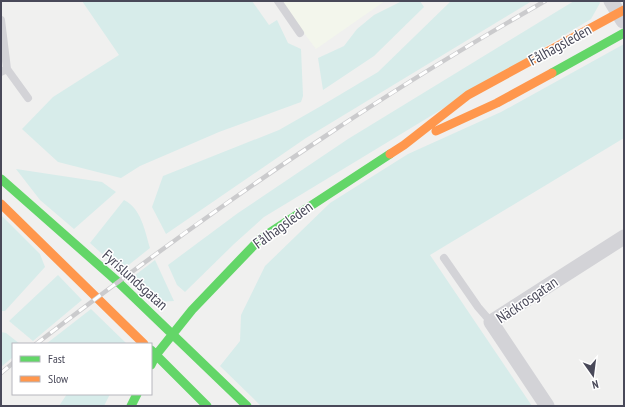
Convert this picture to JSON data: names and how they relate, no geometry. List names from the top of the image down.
{
  "streets": {
    "street": ["Fålhagsleden", "Fyrislundsgatan", "Näckrosgatan"]
  },
  "crossings": [
    ["Fålhagsleden", "Fyrislundsgatan"]
  ],
  "legend": ["Fast", "Slow"],
  "north": "bottom"
}
